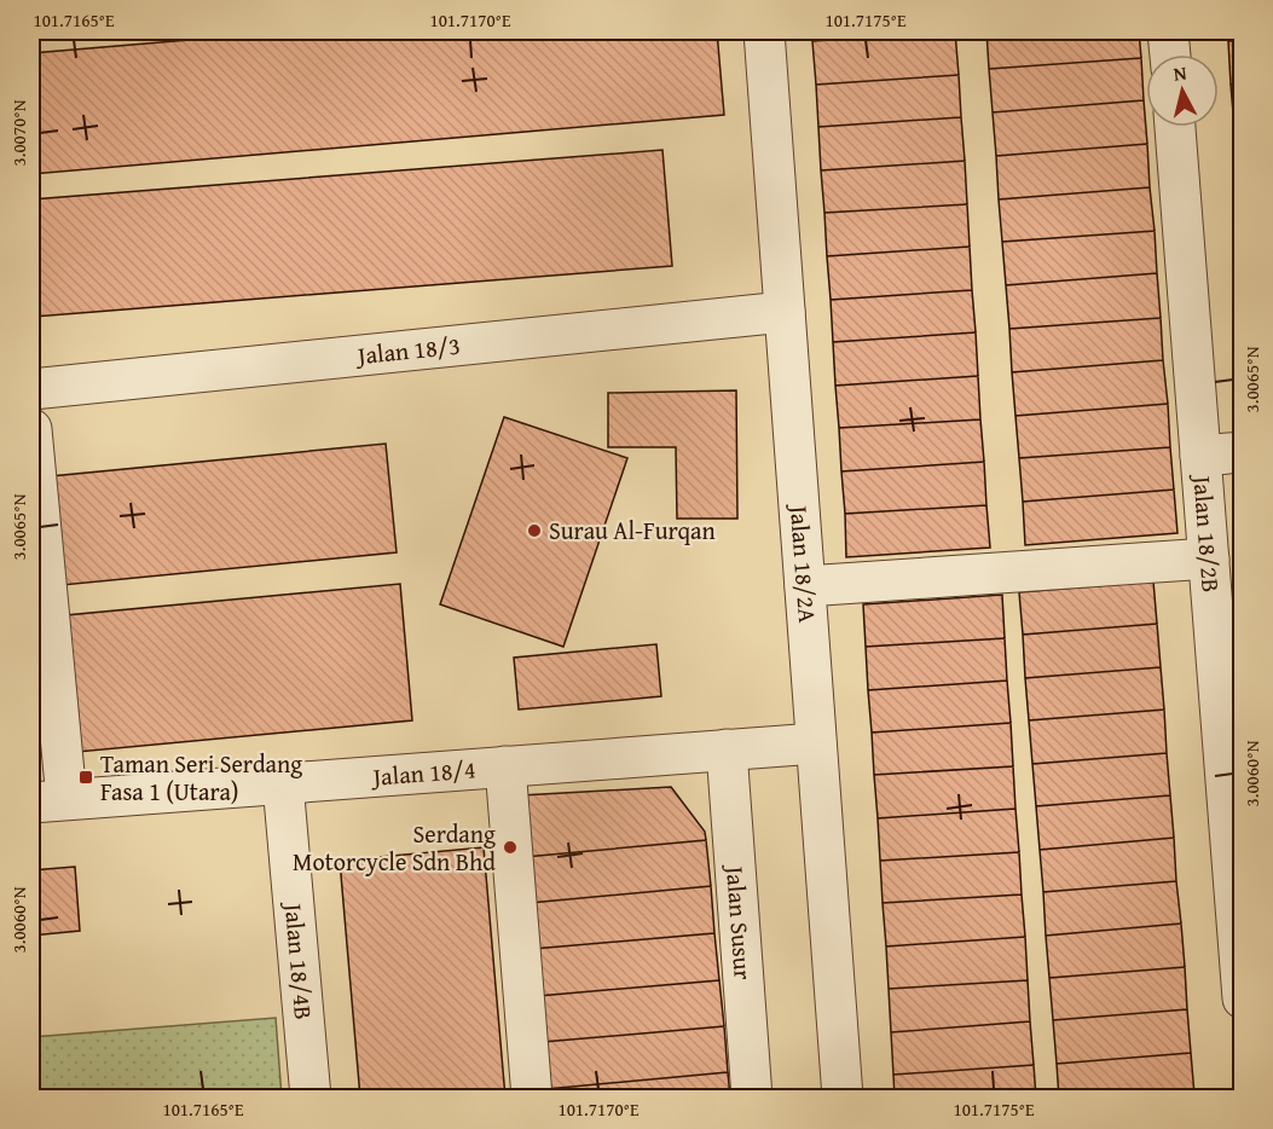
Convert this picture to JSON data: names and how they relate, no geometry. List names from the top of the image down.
{
  "streets": {
    "street": [
      "Jalan 18/3",
      "Jalan 18/2B",
      "Jalan 18/2A",
      "Jalan 18/4",
      "Jalan Susur",
      "Jalan 18/4B"
    ]
  },
  "crossings": [
    ["Jalan 18/3", "Jalan 18/2A"],
    ["Jalan 18/2A", "Jalan 18/4"],
    ["Jalan 18/4", "Jalan Susur"],
    ["Jalan 18/4", "Jalan 18/4B"]
  ],
  "places": {
    "other": ["Surau Al-Furqan", "Serdang Motorcycle Sdn Bhd"],
    "transit": ["Taman Seri Serdang Fasa 1 (Utara)"]
  },
  "north": "top",
  "coordinates": [
    "101.7165°E",
    "101.7170°E",
    "101.7175°E",
    "3.0070°N",
    "3.0065°N",
    "3.0060°N"
  ]
}
